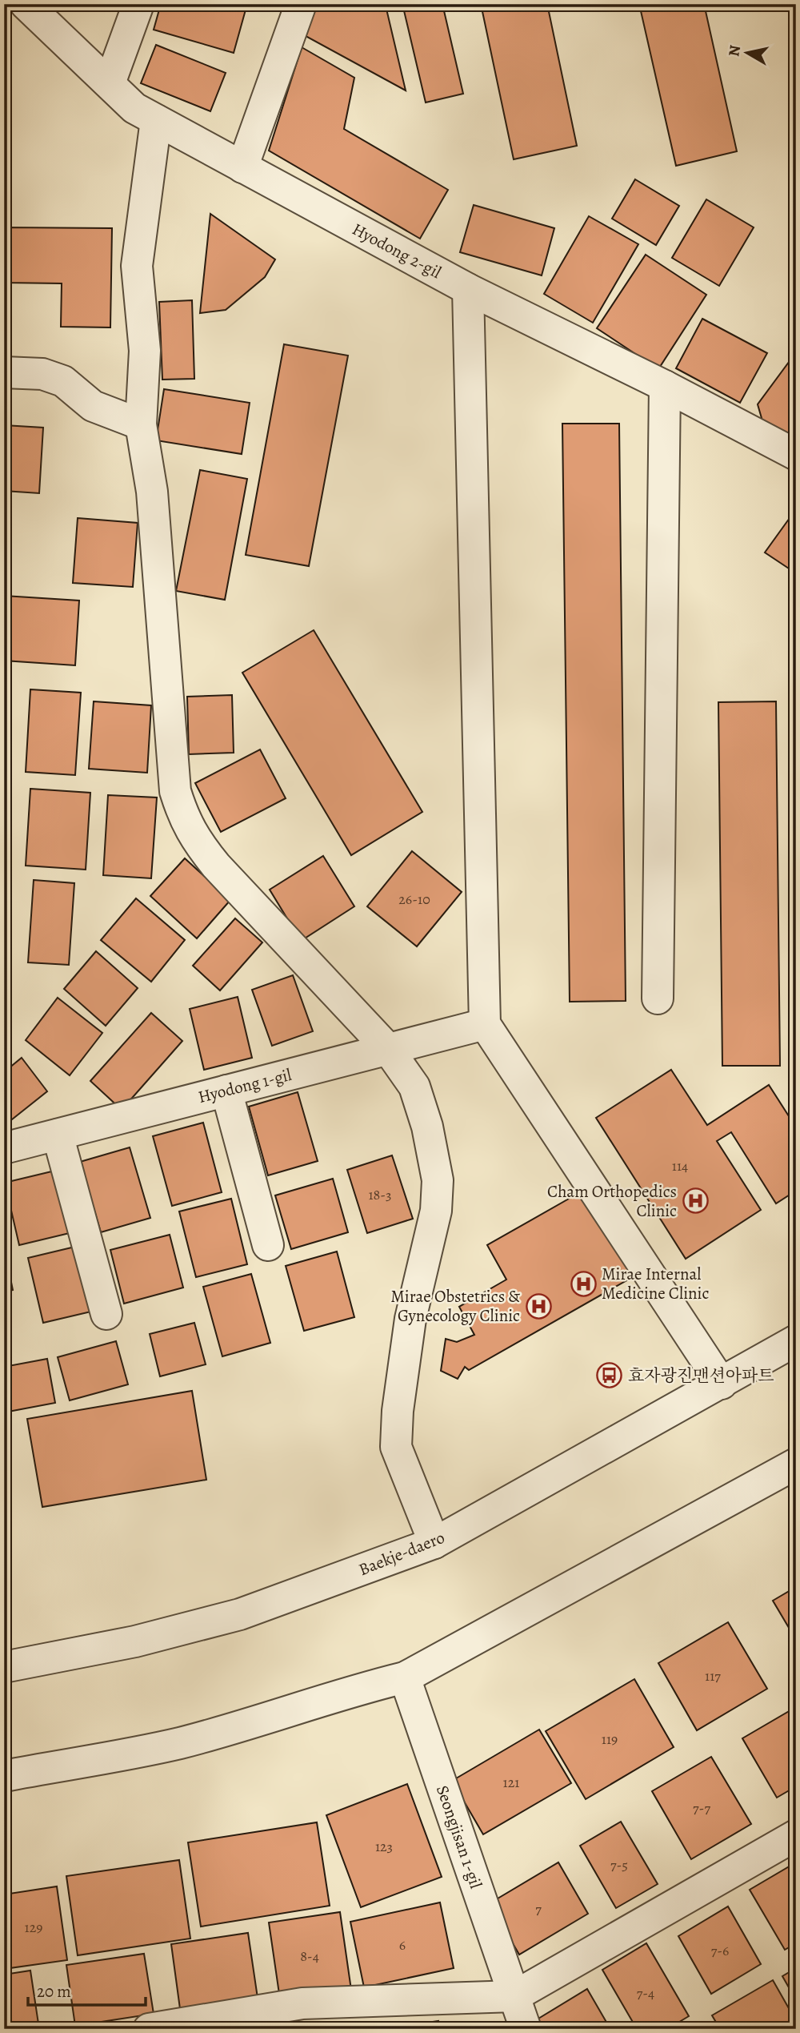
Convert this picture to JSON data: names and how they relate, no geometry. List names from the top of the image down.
{
  "streets": {
    "street": [
      "Hyodong 2-gil",
      "Hyodong 1-gil",
      "Baekje-daero",
      "Seongjisan 1-gil"
    ]
  },
  "places": {
    "hospital": ["Cham Orthopedics Clinic", "Mirae Internal Medicine Clinic", "Mirae Obstetrics & Gynecology Clinic"],
    "bus stop": ["효자광진맨션아파트"]
  },
  "house_numbers": [
    "26-10",
    "114",
    "18-3",
    "117",
    "119",
    "121",
    "7-7",
    "123",
    "7-5",
    "7",
    "129",
    "6",
    "7-6",
    "8-4",
    "7-4"
  ],
  "scale_bar": "20 m",
  "north": "left"
}
